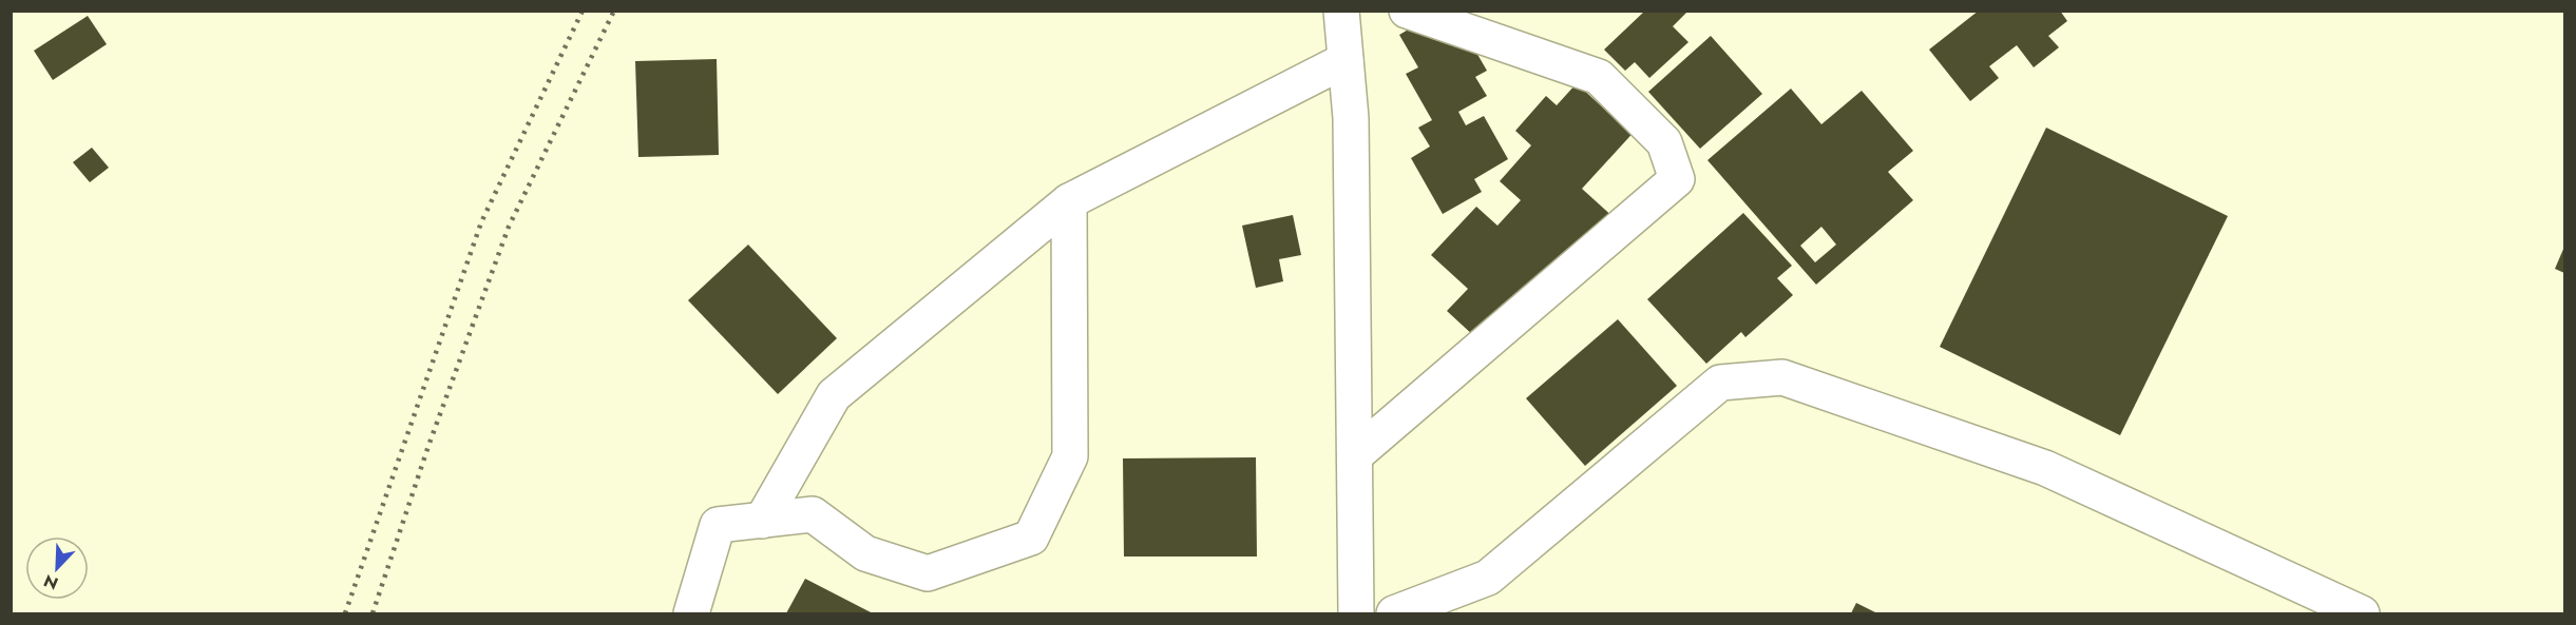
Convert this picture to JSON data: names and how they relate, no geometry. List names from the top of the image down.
{
  "north": "bottom left"
}
